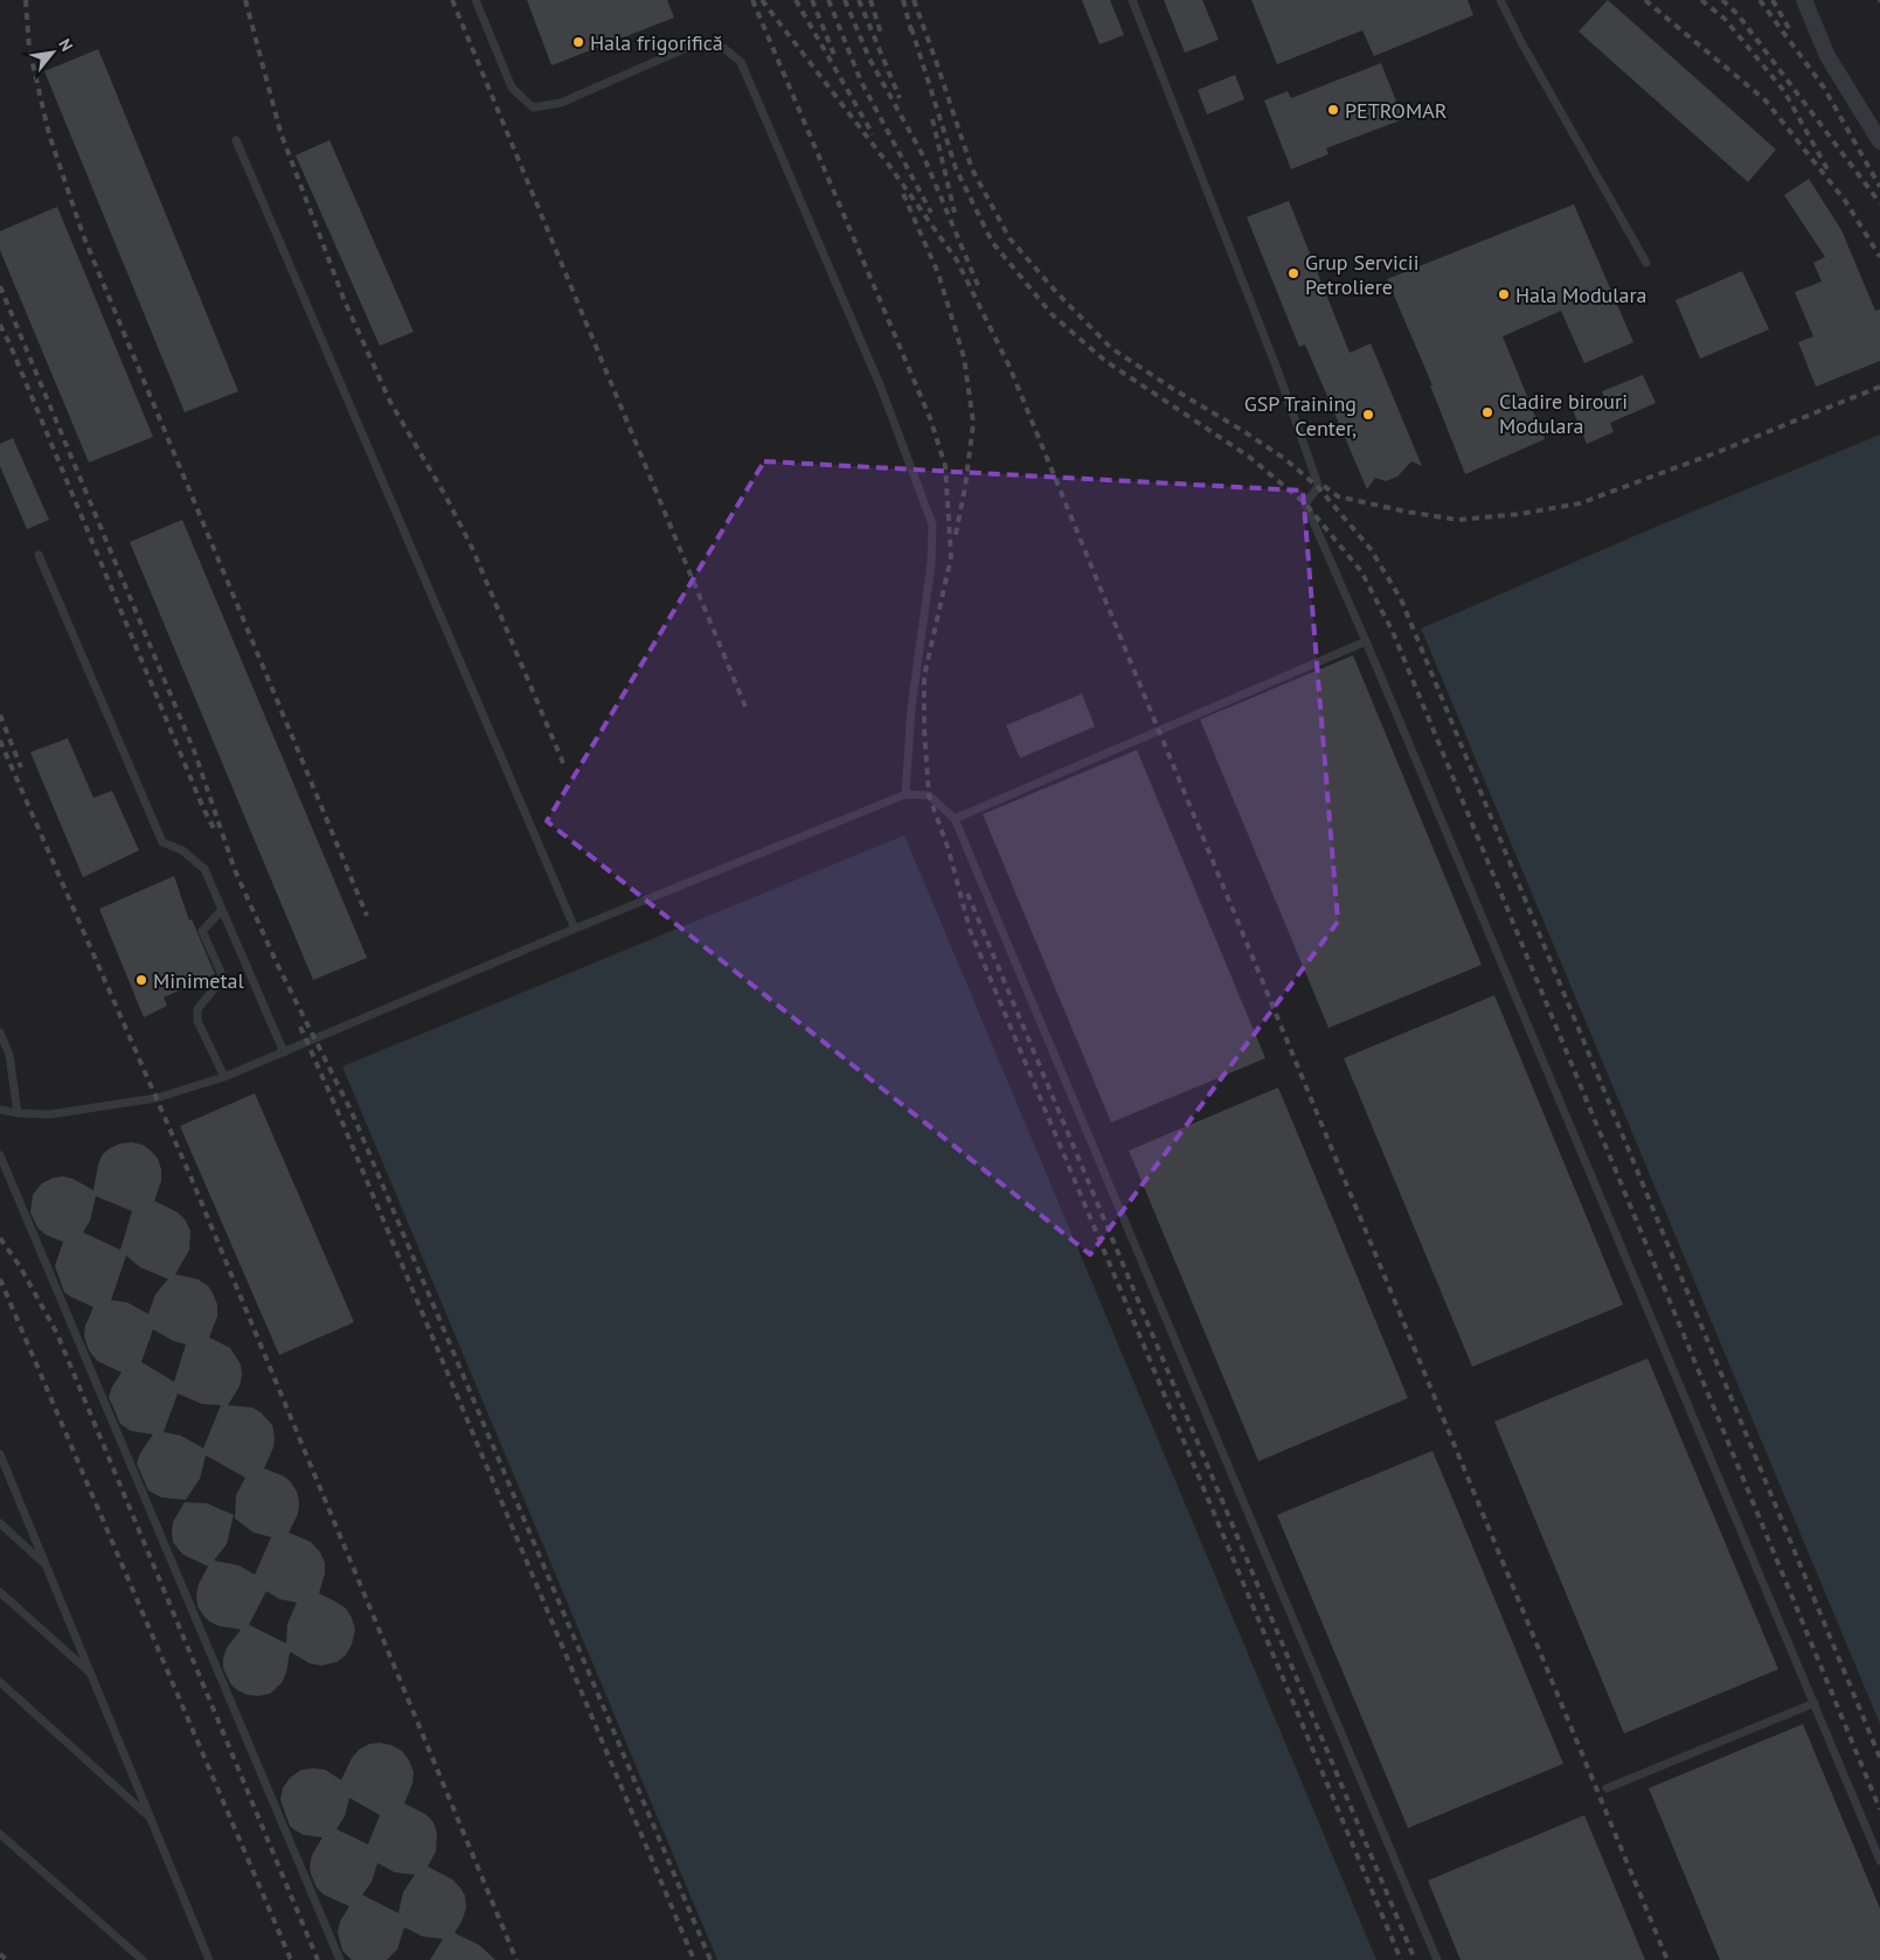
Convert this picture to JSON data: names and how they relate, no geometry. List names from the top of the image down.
{
  "places": [
    "Hala frigorifică",
    "PETROMAR",
    "Grup Servicii Petroliere",
    "Hala Modulara",
    "Cladire birouri Modulara",
    "GSP Training Center,",
    "Minimetal"
  ],
  "north": "top right"
}
